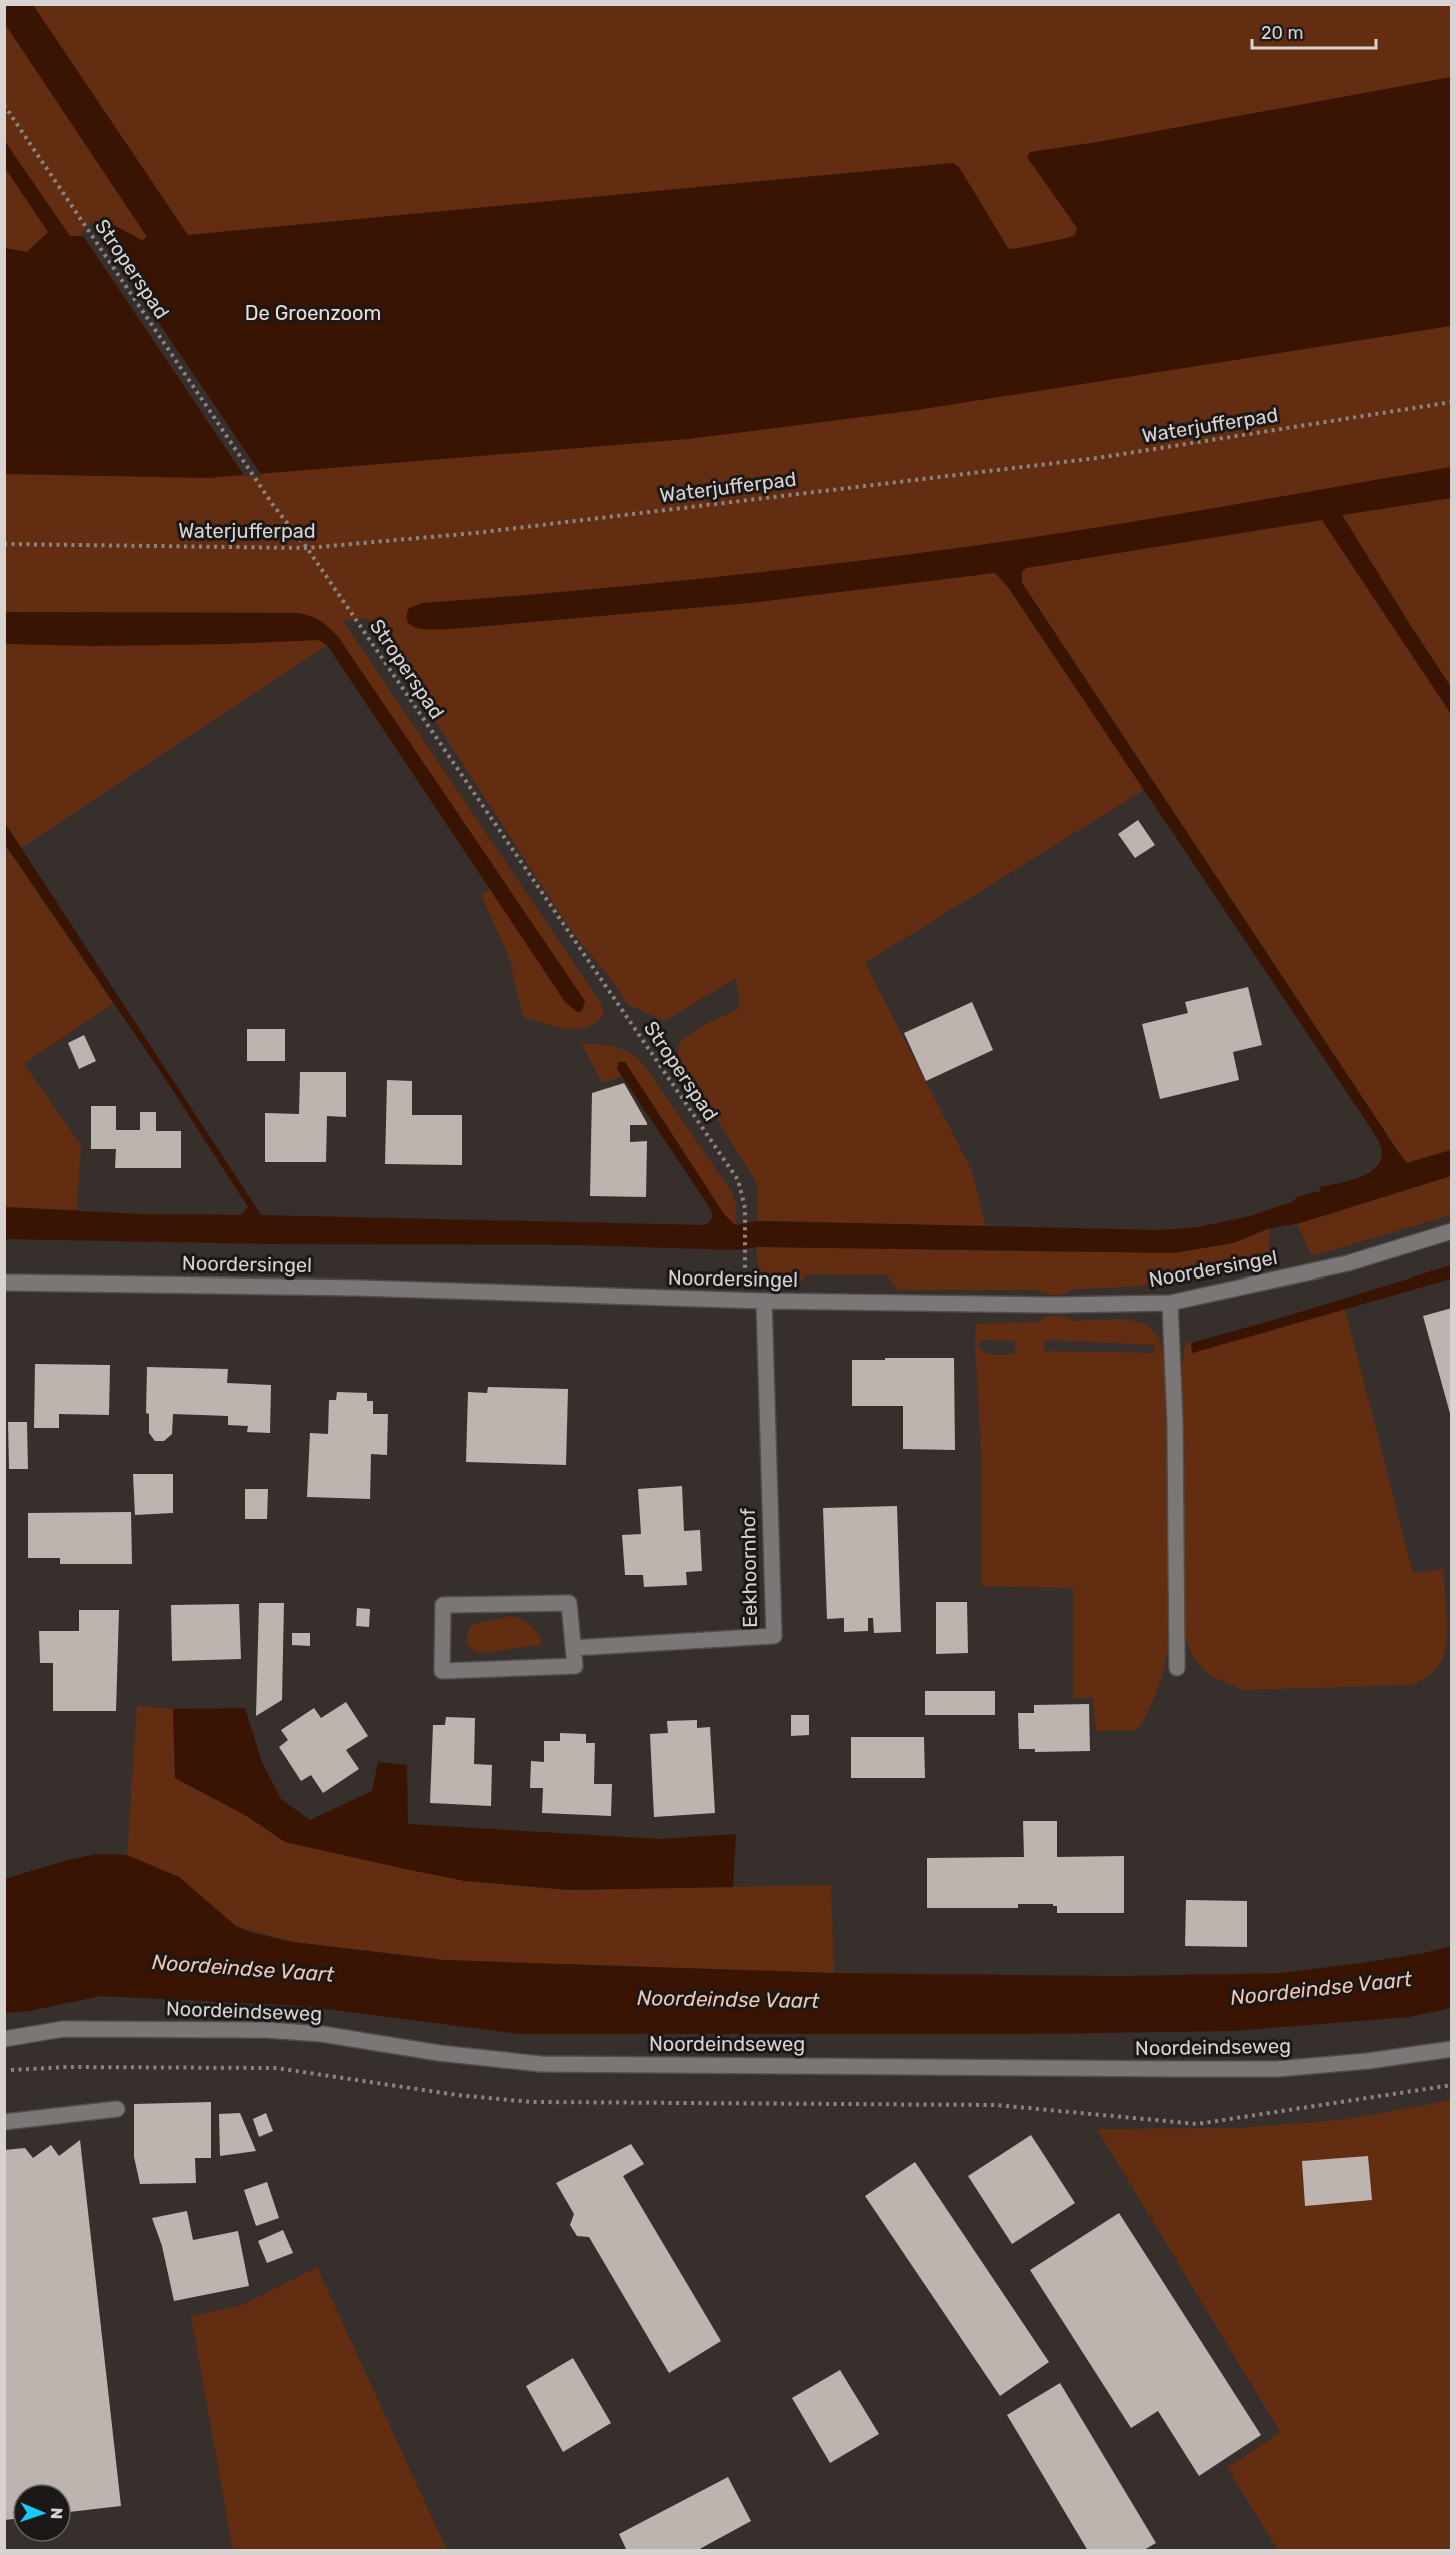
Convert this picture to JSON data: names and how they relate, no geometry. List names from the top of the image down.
{
  "streets": {
    "street": ["Noordersingel", "Eekhoornhof", "Noordeindseweg"],
    "path": ["Stroperspad", "Waterjufferpad"]
  },
  "crossings": [
    ["Stroperspad", "Waterjufferpad"],
    ["Noordersingel", "Eekhoornhof"]
  ],
  "water": ["Noordeindse Vaart"],
  "parks": ["De Groenzoom"],
  "scale_bar": "20 m",
  "north": "right"
}
